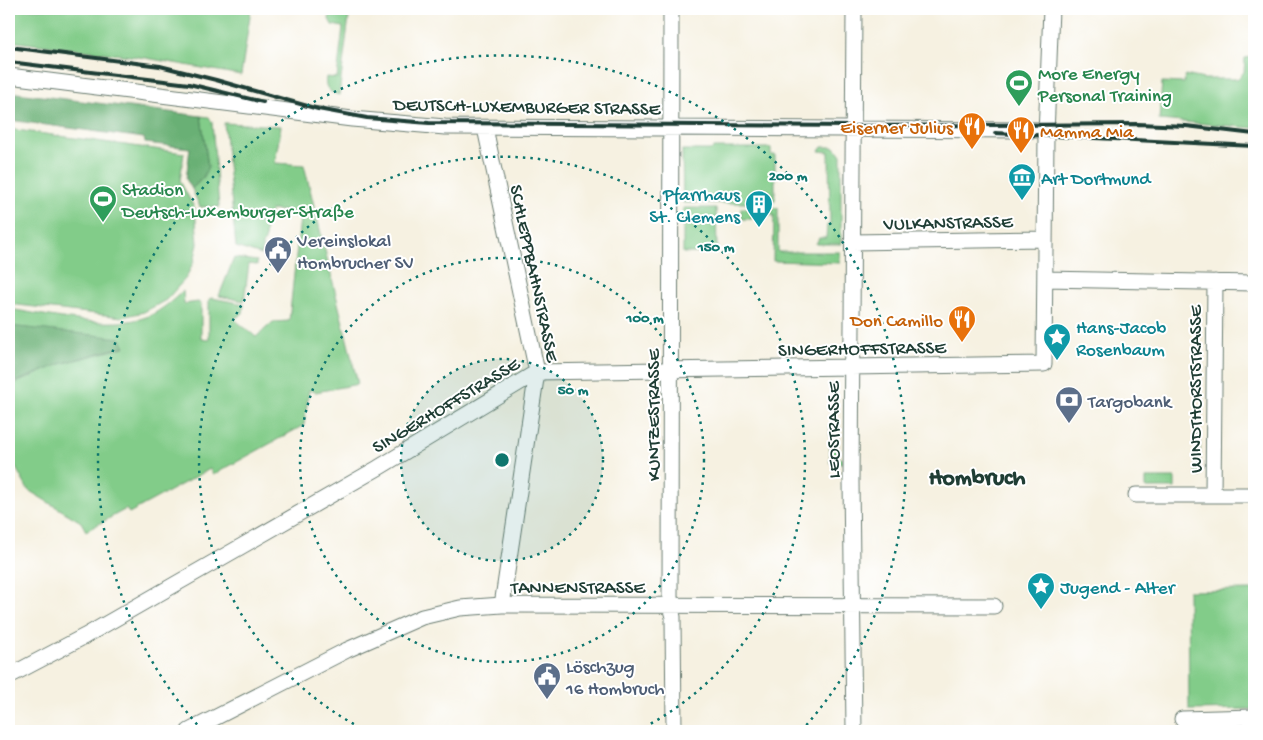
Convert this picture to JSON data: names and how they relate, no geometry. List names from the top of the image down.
{
  "streets": {
    "street": [
      "DEUTSCH-LUXEMBURGER STRASSE",
      "VULKANSTRASSE",
      "SCHLEPPBAHNSTRASSE",
      "SINGERHOFFSTRASSE",
      "WINDTHORSTSTRASSE",
      "KUNTZESTRASSE",
      "LEOSTRASSE",
      "TANNENSTRASSE"
    ]
  },
  "crossings": [
    ["DEUTSCH-LUXEMBURGER STRASSE", "SCHLEPPBAHNSTRASSE"],
    ["DEUTSCH-LUXEMBURGER STRASSE", "KUNTZESTRASSE"],
    ["DEUTSCH-LUXEMBURGER STRASSE", "LEOSTRASSE"],
    ["VULKANSTRASSE", "LEOSTRASSE"],
    ["SCHLEPPBAHNSTRASSE", "SINGERHOFFSTRASSE"],
    ["SCHLEPPBAHNSTRASSE", "TANNENSTRASSE"],
    ["SINGERHOFFSTRASSE", "KUNTZESTRASSE"],
    ["SINGERHOFFSTRASSE", "LEOSTRASSE"],
    ["KUNTZESTRASSE", "TANNENSTRASSE"],
    ["LEOSTRASSE", "TANNENSTRASSE"]
  ],
  "districts": ["Hombruch"],
  "places": {
    "sports": ["More Energy Personal Training", "Stadion Deutsch-Luxemburger-Straße"],
    "restaurant": ["Eiserner Julius", "Mamma Mia", "Don Camillo"],
    "museum": ["Art Dortmund"],
    "building": ["Pfarrhaus St. Clemens"],
    "public building": ["Vereinslokal Hombrucher SV", "Löschzug 16 Hombruch"],
    "place": ["Hans-Jacob Rosenbaum", "Jugend - Alter"],
    "bank": ["Targobank"]
  },
  "rings": [
    "200 m",
    "150 m",
    "100 m",
    "50 m"
  ]
}
